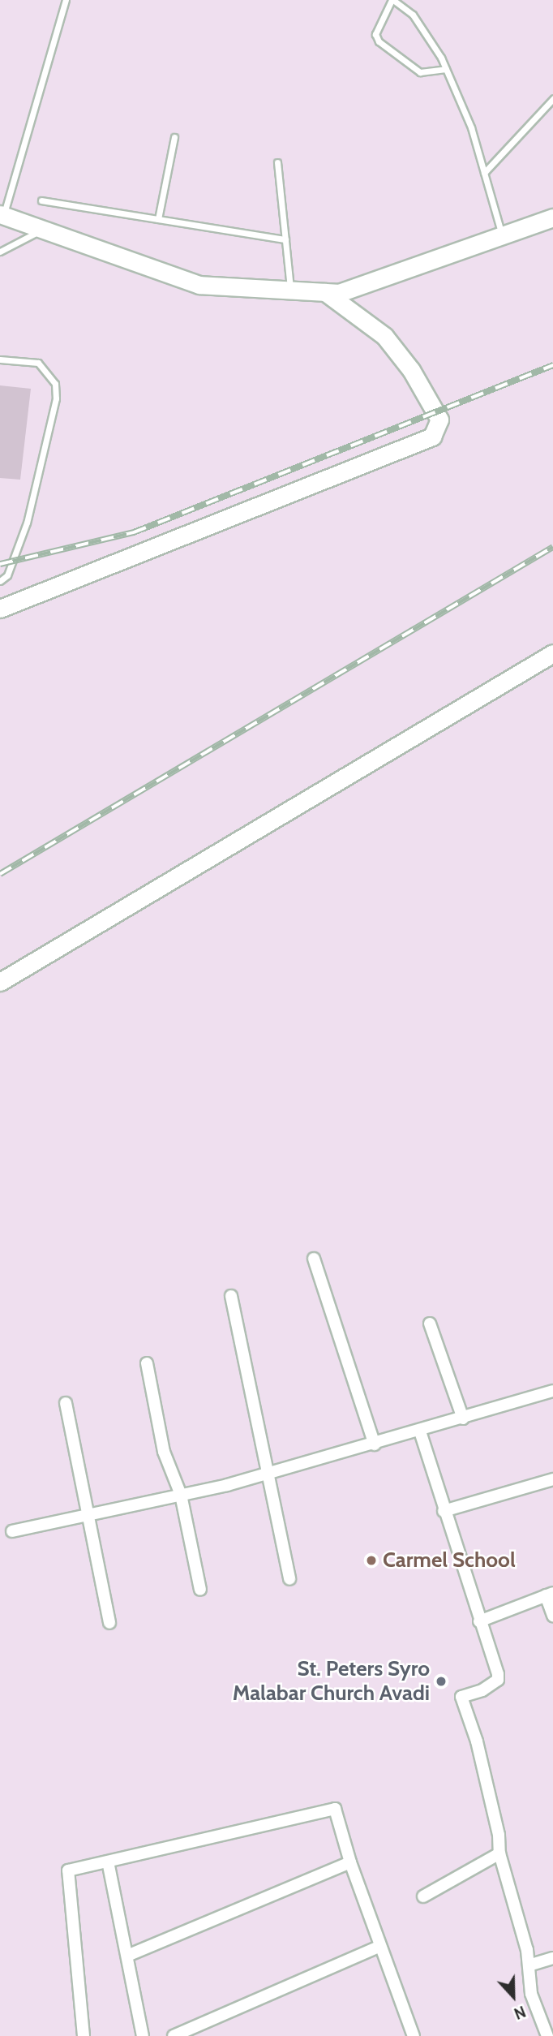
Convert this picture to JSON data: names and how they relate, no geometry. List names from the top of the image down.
{
  "places": ["Carmel School", "St. Peters Syro Malabar Church Avadi"],
  "north": "bottom"
}
